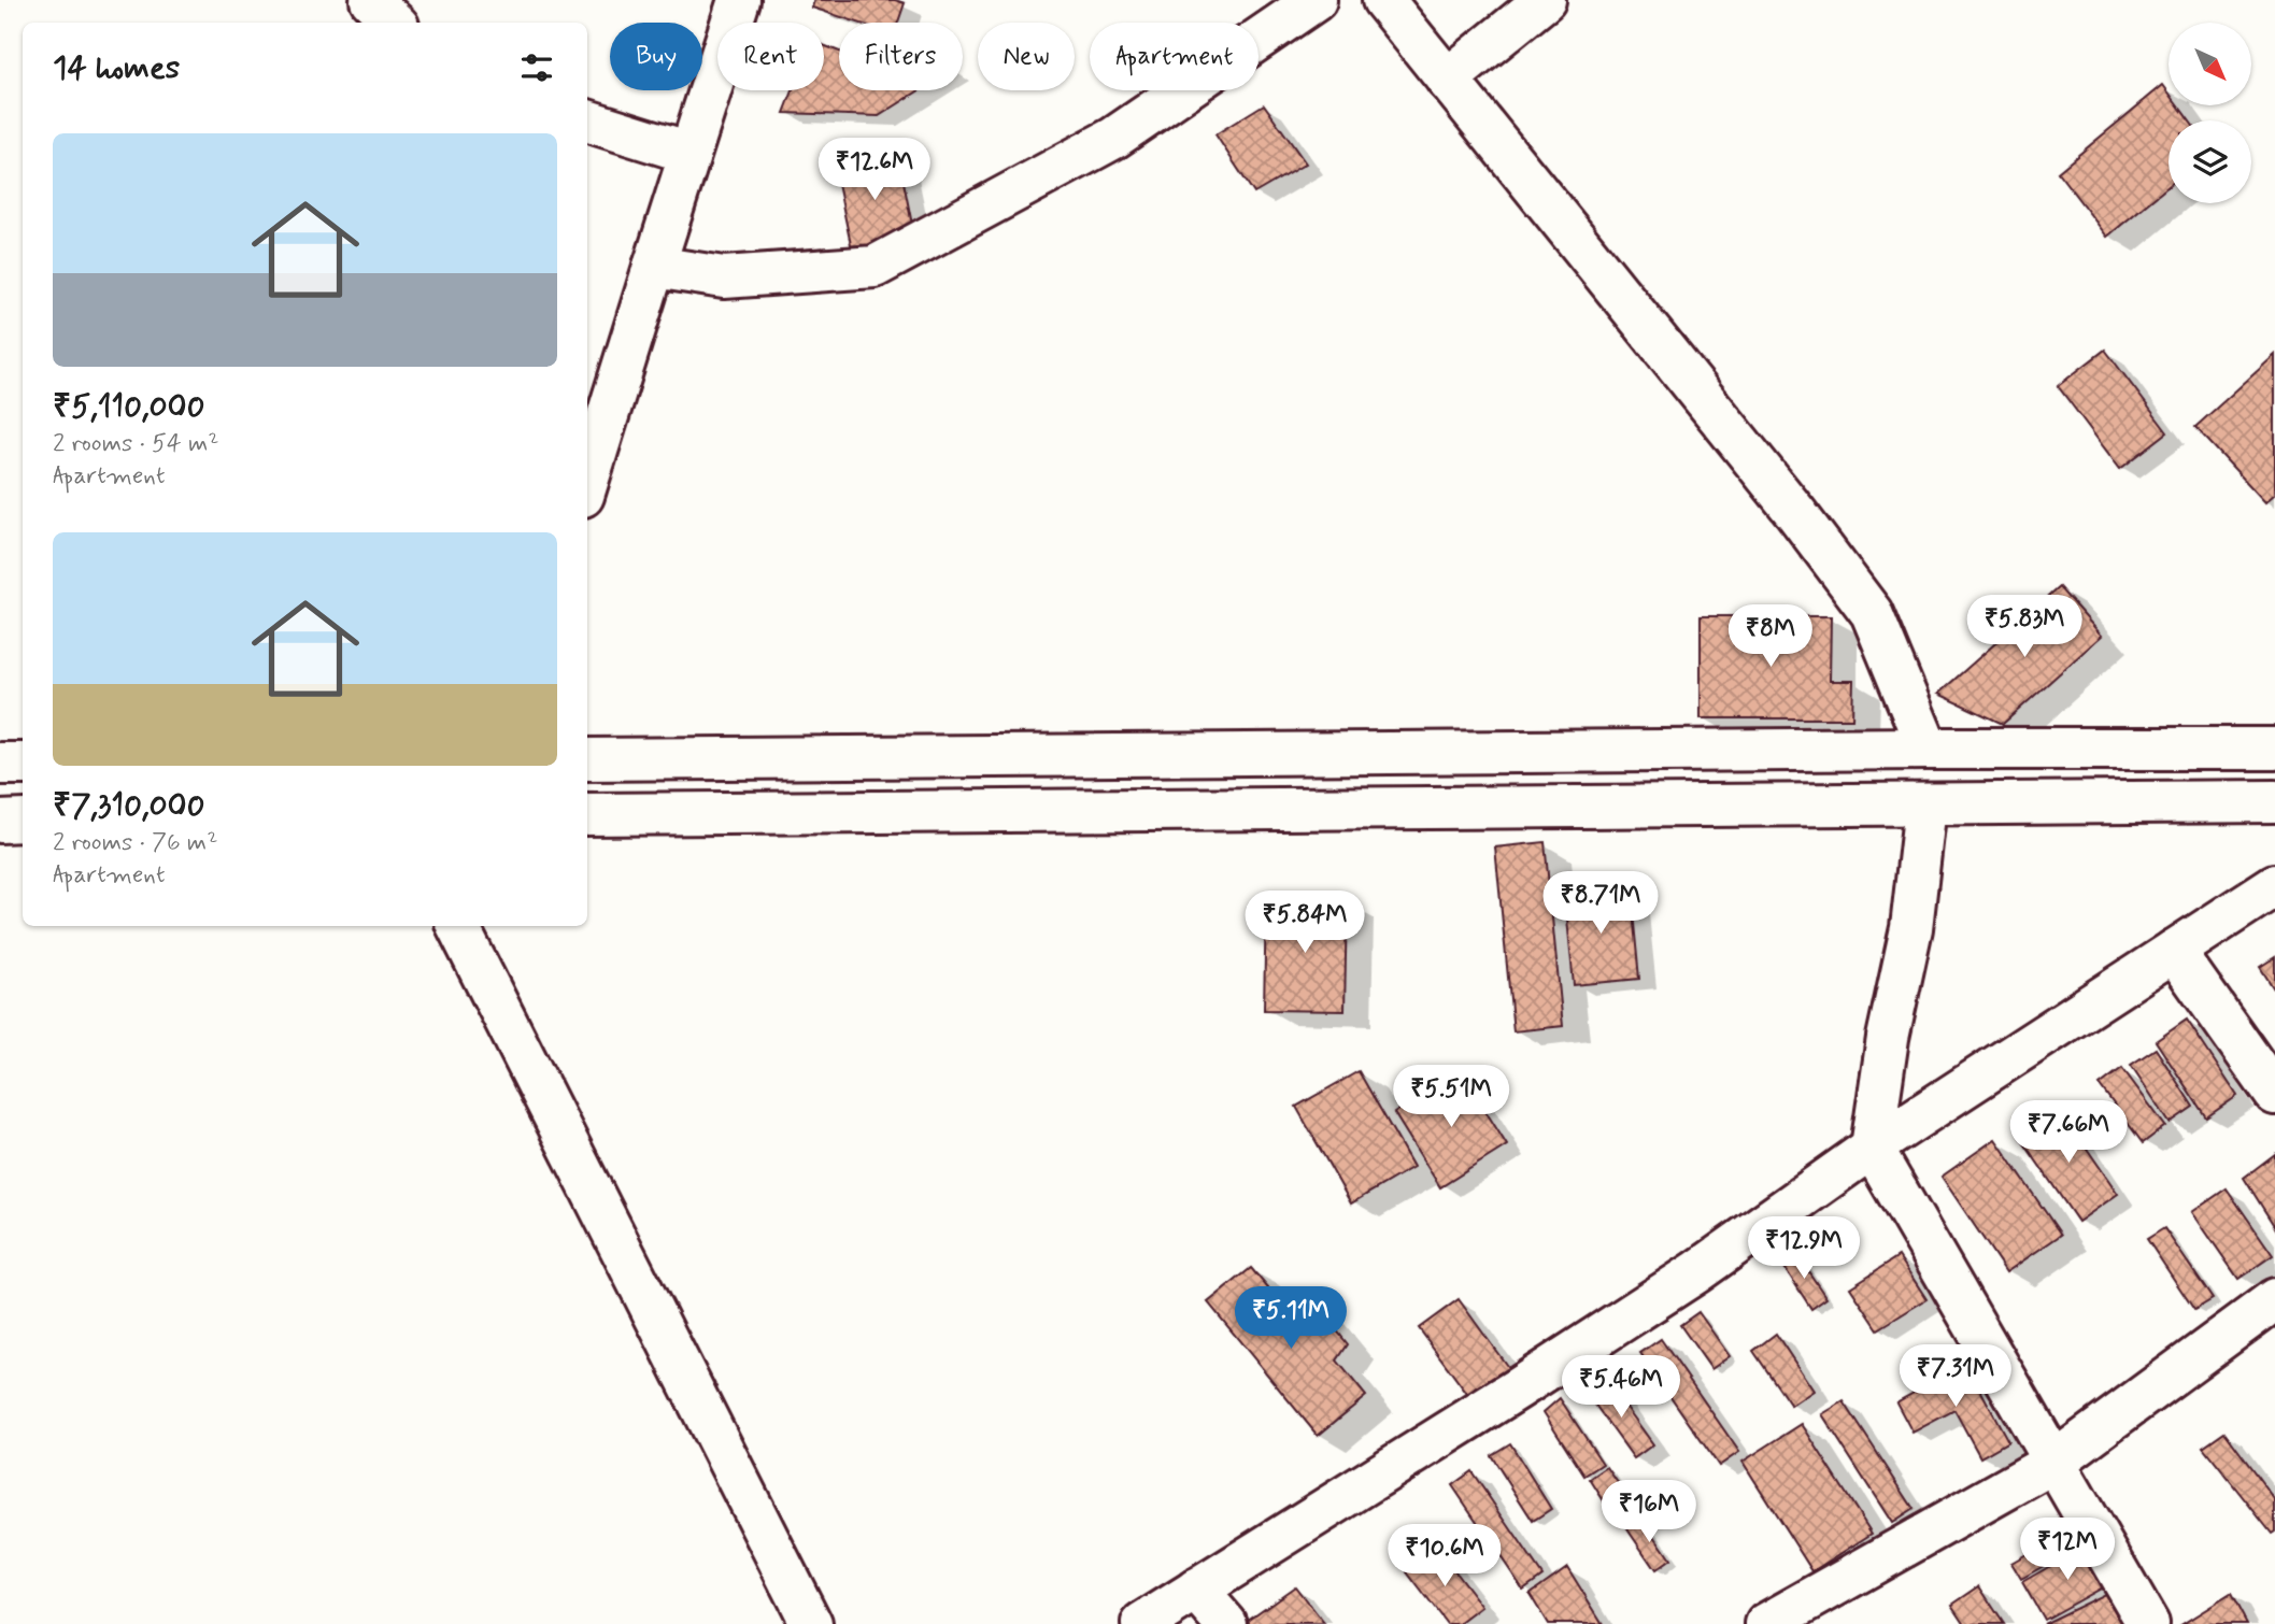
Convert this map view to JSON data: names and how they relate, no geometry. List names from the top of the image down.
{
  "north": "bottom right",
  "page": {
    "chip": [
      "Buy",
      "Rent",
      "Filters",
      "New",
      "Apartment"
    ],
    "heading": "14 homes",
    "list": [
      {
        "name": "₹5,110,000",
        "note": "2 rooms · 54 m² · Apartment"
      },
      {
        "name": "₹7,310,000",
        "note": "2 rooms · 76 m² · Apartment"
      }
    ],
    "price": [
      "₹12.6M",
      "₹5.83M",
      "₹8M",
      "₹8.71M",
      "₹5.84M",
      "₹5.51M",
      "₹7.66M",
      "₹12.9M",
      "₹5.11M",
      "₹7.31M",
      "₹5.46M",
      "₹16M",
      "₹12M",
      "₹10.6M"
    ]
  }
}
